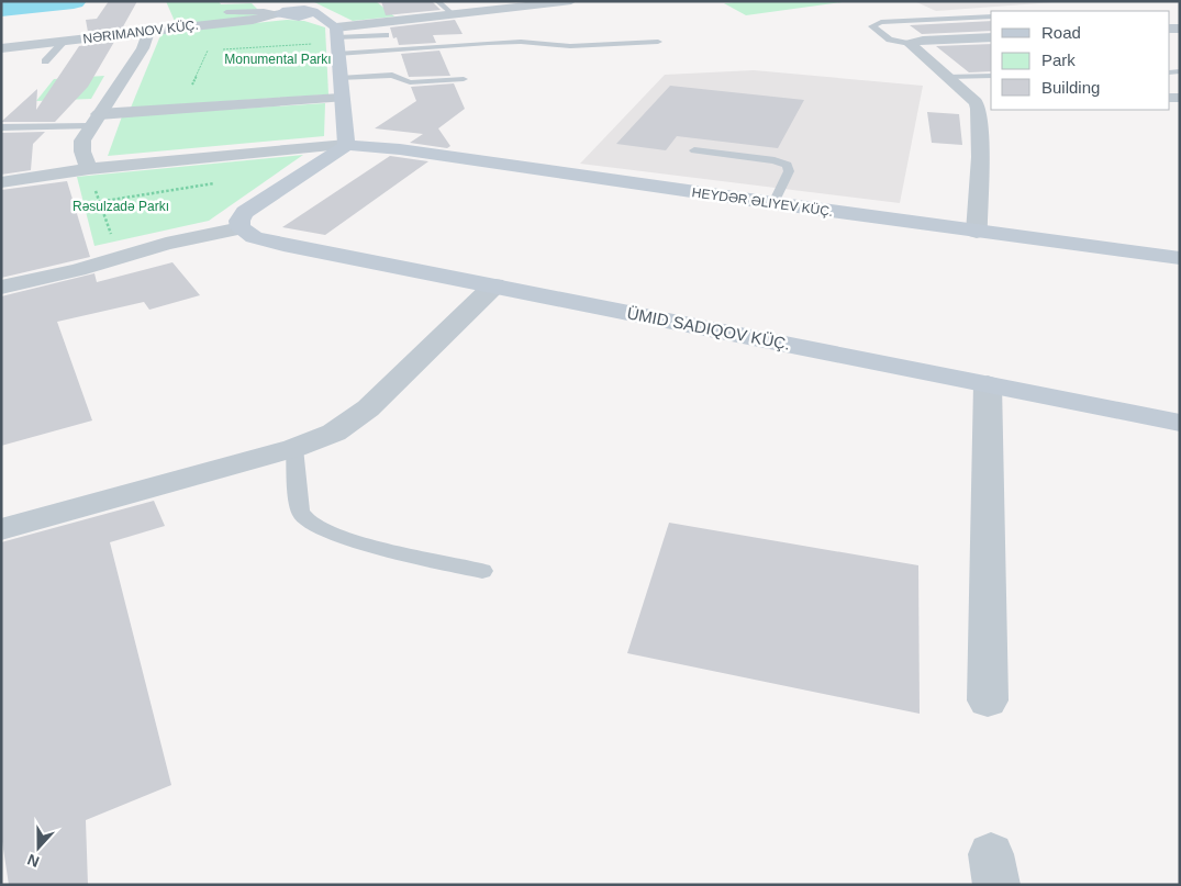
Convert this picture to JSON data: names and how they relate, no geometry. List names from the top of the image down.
{
  "streets": {
    "main road": ["HEYDƏR ƏLIYEV KÜÇ."],
    "street": ["NƏRIMANOV KÜÇ."]
  },
  "parks": ["Monumental Parkı", "Rəsulzadə Parkı"],
  "legend": ["Road", "Park", "Building"],
  "north": "bottom"
}
